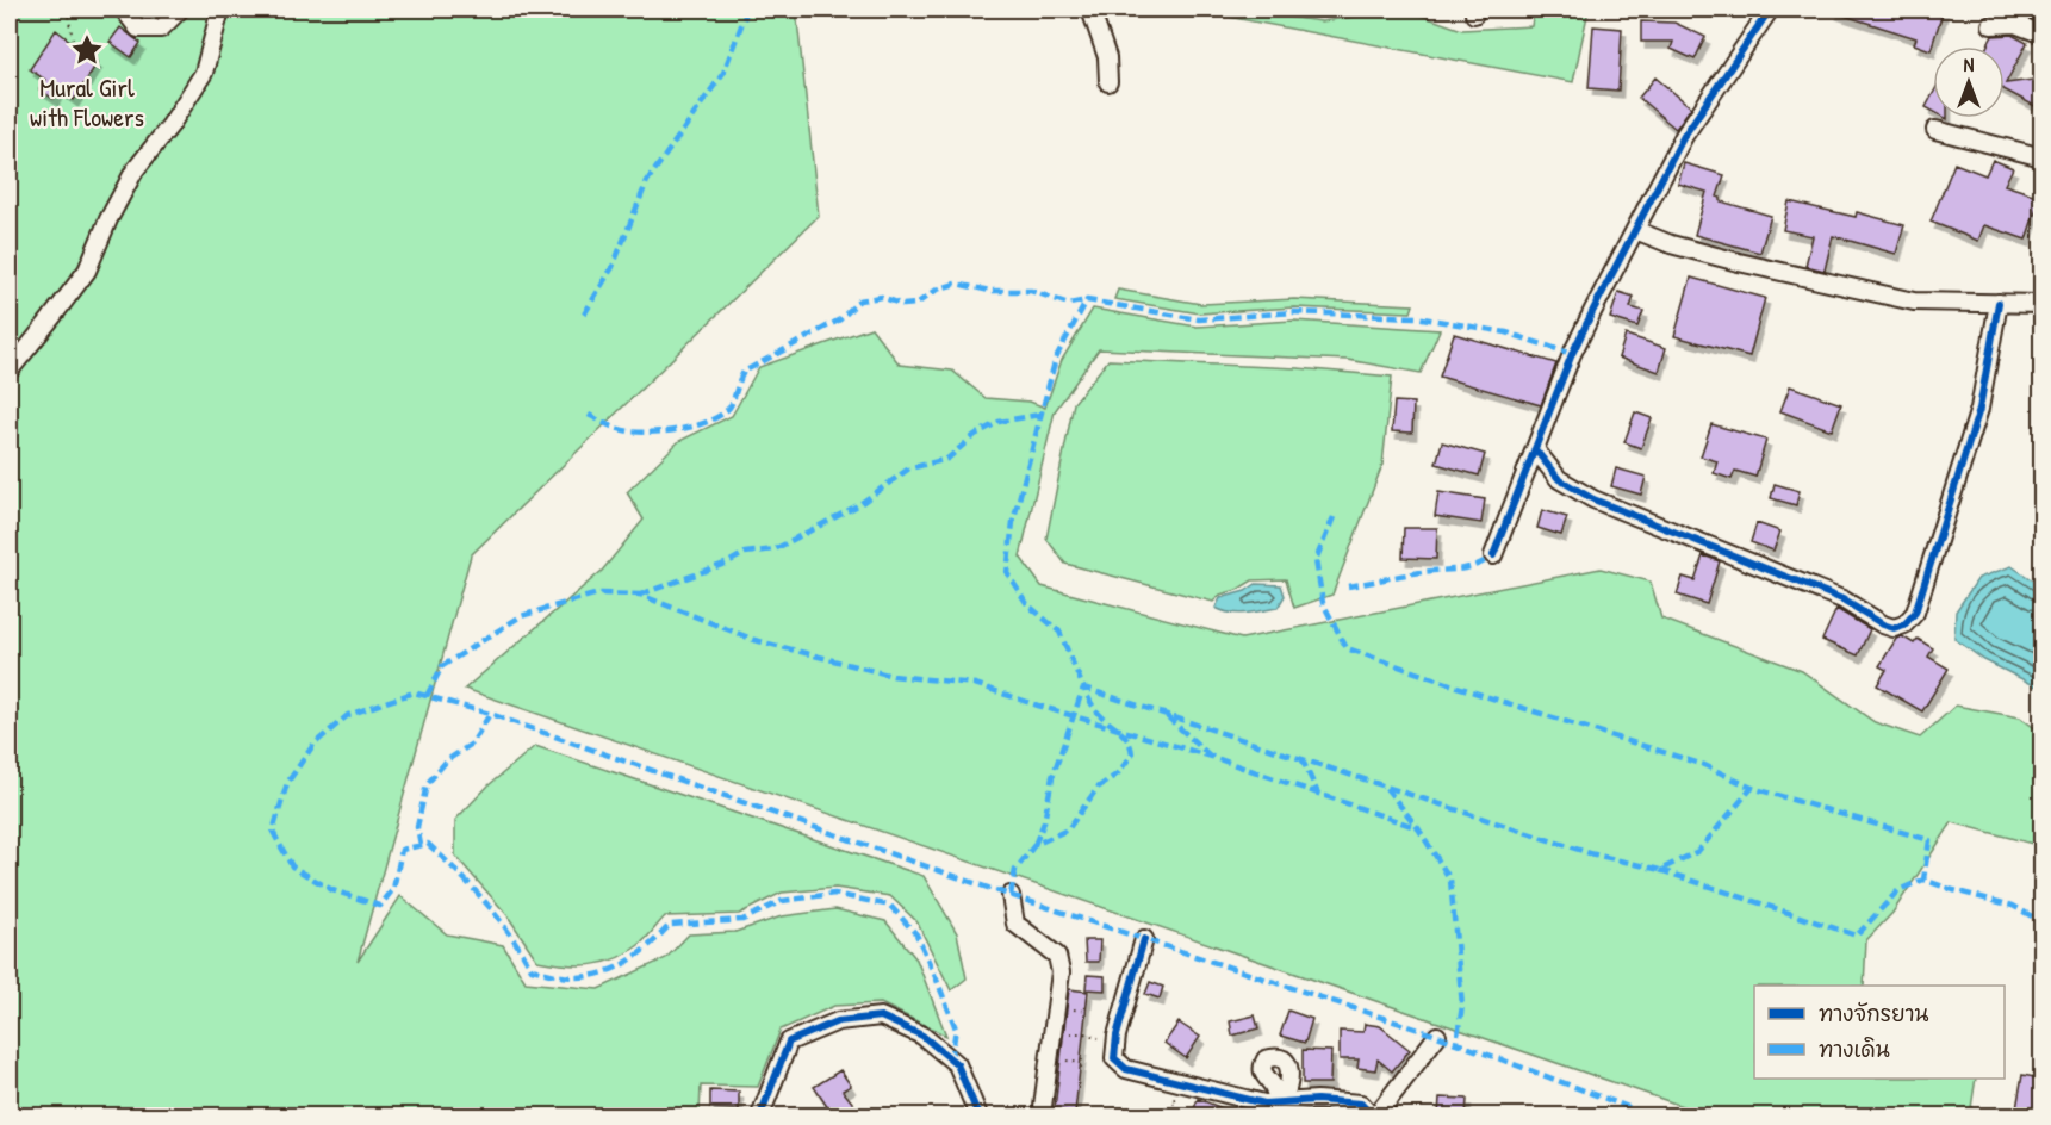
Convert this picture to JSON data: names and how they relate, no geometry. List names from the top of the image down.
{
  "places": {
    "place": ["Mural Girl with Flowers"]
  },
  "legend": ["ทางจักรยาน", "ทางเดิน"],
  "north": "top"
}
